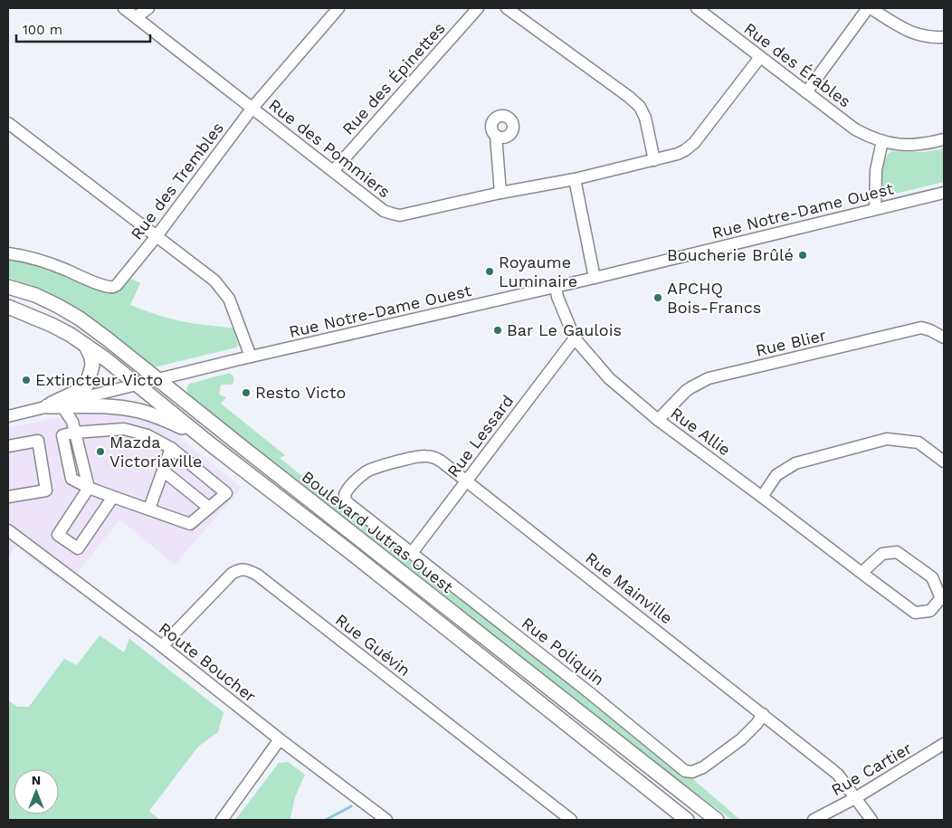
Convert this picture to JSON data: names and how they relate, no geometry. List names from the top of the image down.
{
  "streets": {
    "main road": ["Boulevard Jutras Ouest"],
    "street": [
      "Rue des Érables",
      "Rue des Épinettes",
      "Rue des Pommiers",
      "Rue des Trembles",
      "Rue Notre-Dame Ouest",
      "Rue Blier",
      "Rue Allie",
      "Rue Lessard",
      "Rue Mainville",
      "Rue Guévin",
      "Rue Poliquin",
      "Route Boucher",
      "Rue Cartier"
    ]
  },
  "crossings": [
    ["Rue des Érables", "Rue des Pommiers"],
    ["Rue des Épinettes", "Rue des Pommiers"],
    ["Rue des Pommiers", "Rue des Trembles"],
    ["Rue Notre-Dame Ouest", "Rue Allie"],
    ["Rue Notre-Dame Ouest", "Boulevard Jutras Ouest"],
    ["Rue Blier", "Rue Allie"],
    ["Rue Allie", "Rue Lessard"],
    ["Rue Lessard", "Rue Mainville"],
    ["Rue Lessard", "Rue Poliquin"],
    ["Rue Mainville", "Rue Poliquin"],
    ["Rue Mainville", "Rue Cartier"],
    ["Rue Guévin", "Route Boucher"]
  ],
  "places": [
    "Boucherie Brûlé",
    "Royaume Luminaire",
    "APCHQ Bois-Francs",
    "Bar Le Gaulois",
    "Extincteur Victo",
    "Resto Victo",
    "Mazda Victoriaville"
  ],
  "scale_bar": "100 m",
  "north": "top"
}
